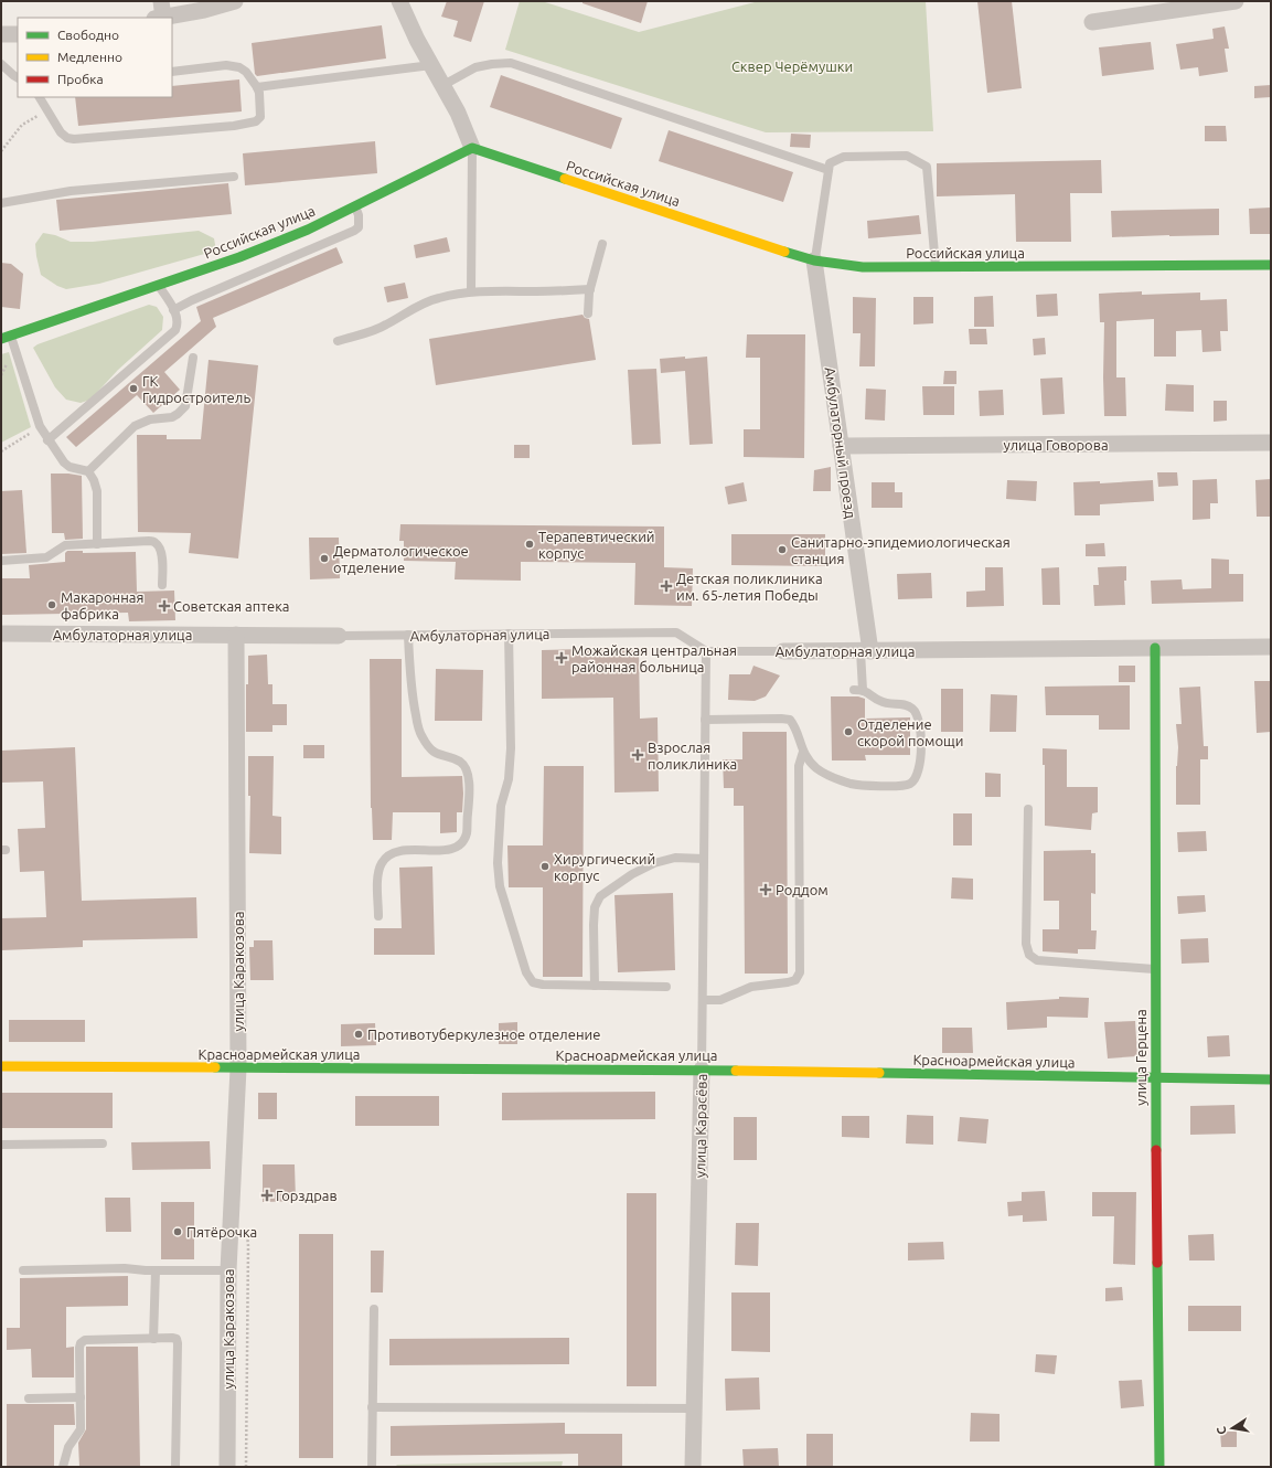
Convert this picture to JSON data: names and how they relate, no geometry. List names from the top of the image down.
{
  "streets": {
    "street": [
      "Российская улица",
      "Амбулаторный проезд",
      "улица Говорова",
      "Амбулаторная улица",
      "улица Каракозова",
      "Красноармейская улица",
      "улица Герцена",
      "улица Карасёва"
    ]
  },
  "crossings": [
    ["Российская улица", "Амбулаторный проезд"],
    ["Амбулаторный проезд", "улица Говорова"],
    ["Амбулаторный проезд", "Амбулаторная улица"],
    ["Амбулаторная улица", "улица Каракозова"],
    ["Амбулаторная улица", "улица Герцена"],
    ["Амбулаторная улица", "улица Карасёва"],
    ["улица Каракозова", "Красноармейская улица"],
    ["Красноармейская улица", "улица Герцена"],
    ["Красноармейская улица", "улица Карасёва"]
  ],
  "parks": ["Сквер Черёмушки"],
  "places": {
    "other": [
      "ГК Гидростроитель",
      "Терапевтический корпус",
      "Санитарно-эпидемиологическая станция",
      "Дерматологическое отделение",
      "Макаронная фабрика",
      "Отделение скорой помощи",
      "Хирургический корпус",
      "Противотуберкулезное отделение",
      "Пятёрочка"
    ],
    "health": [
      "Детская поликлиника им. 65-летия Победы",
      "Советская аптека",
      "Можайская центральная районная больница",
      "Взрослая поликлиника",
      "Роддом",
      "Горздрав"
    ]
  },
  "legend": ["Свободно", "Медленно", "Пробка"],
  "north": "left"
}
